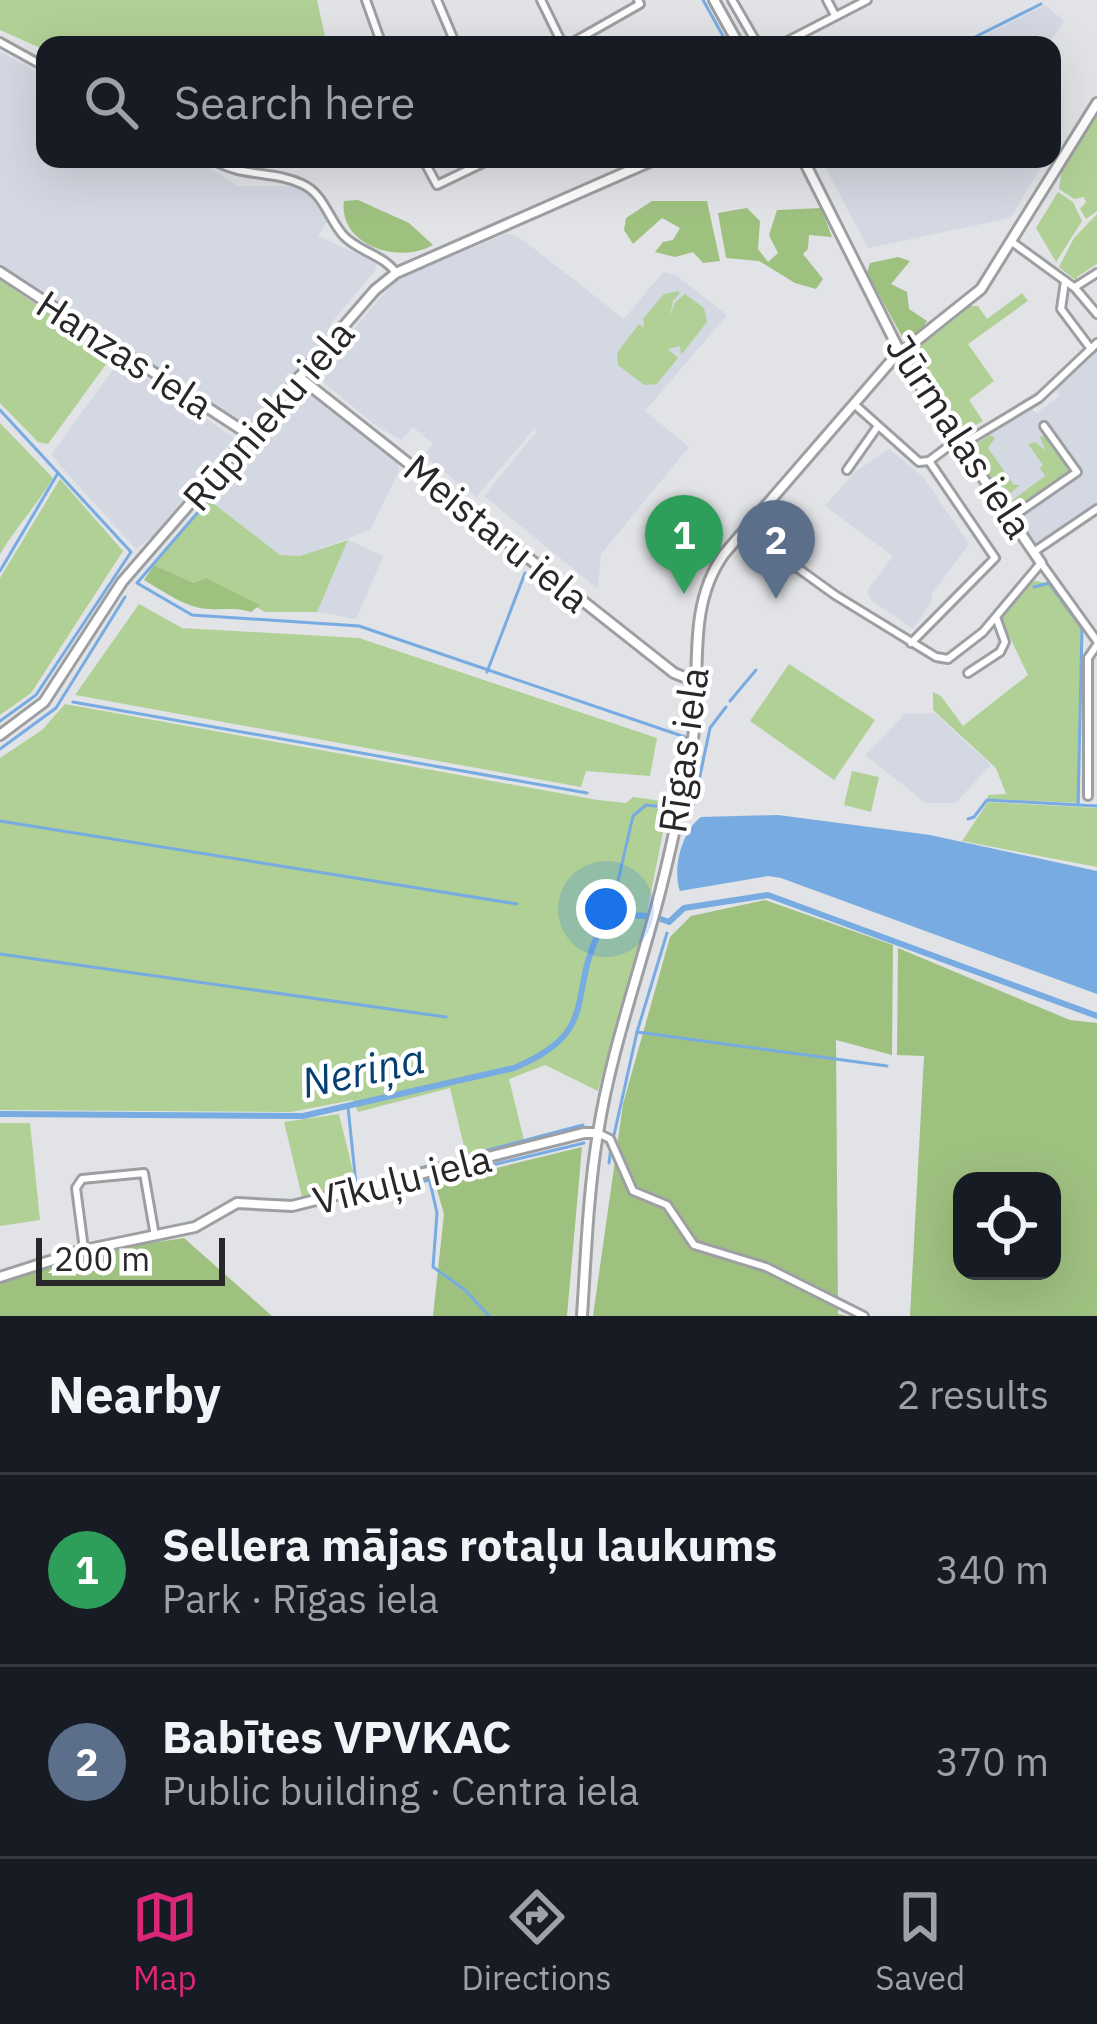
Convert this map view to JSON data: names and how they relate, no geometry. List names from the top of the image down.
{
  "streets": {
    "street": [
      "Hanzas iela",
      "Rūpnieku iela",
      "Jūrmalas iela",
      "Meistaru iela",
      "Rīgas iela",
      "Vīkuļu iela"
    ]
  },
  "crossings": [
    ["Hanzas iela", "Rūpnieku iela"],
    ["Rūpnieku iela", "Meistaru iela"],
    ["Jūrmalas iela", "Rīgas iela"],
    ["Meistaru iela", "Rīgas iela"],
    ["Rīgas iela", "Vīkuļu iela"]
  ],
  "water": ["Neriņa"],
  "scale_bar": "200 m",
  "page": {
    "search": "Search here",
    "pins": ["1", "2"],
    "scale": "200 m",
    "heading": ["Nearby", "2 results"],
    "list": [
      {
        "mark": "1",
        "name": "Sellera mājas rotaļu laukums",
        "note": "Park · Rīgas iela",
        "value": "340 m"
      },
      {
        "mark": "2",
        "name": "Babītes VPVKAC",
        "note": "Public building · Centra iela",
        "value": "370 m"
      }
    ],
    "nav": ["Map", "Directions", "Saved"]
  }
}
